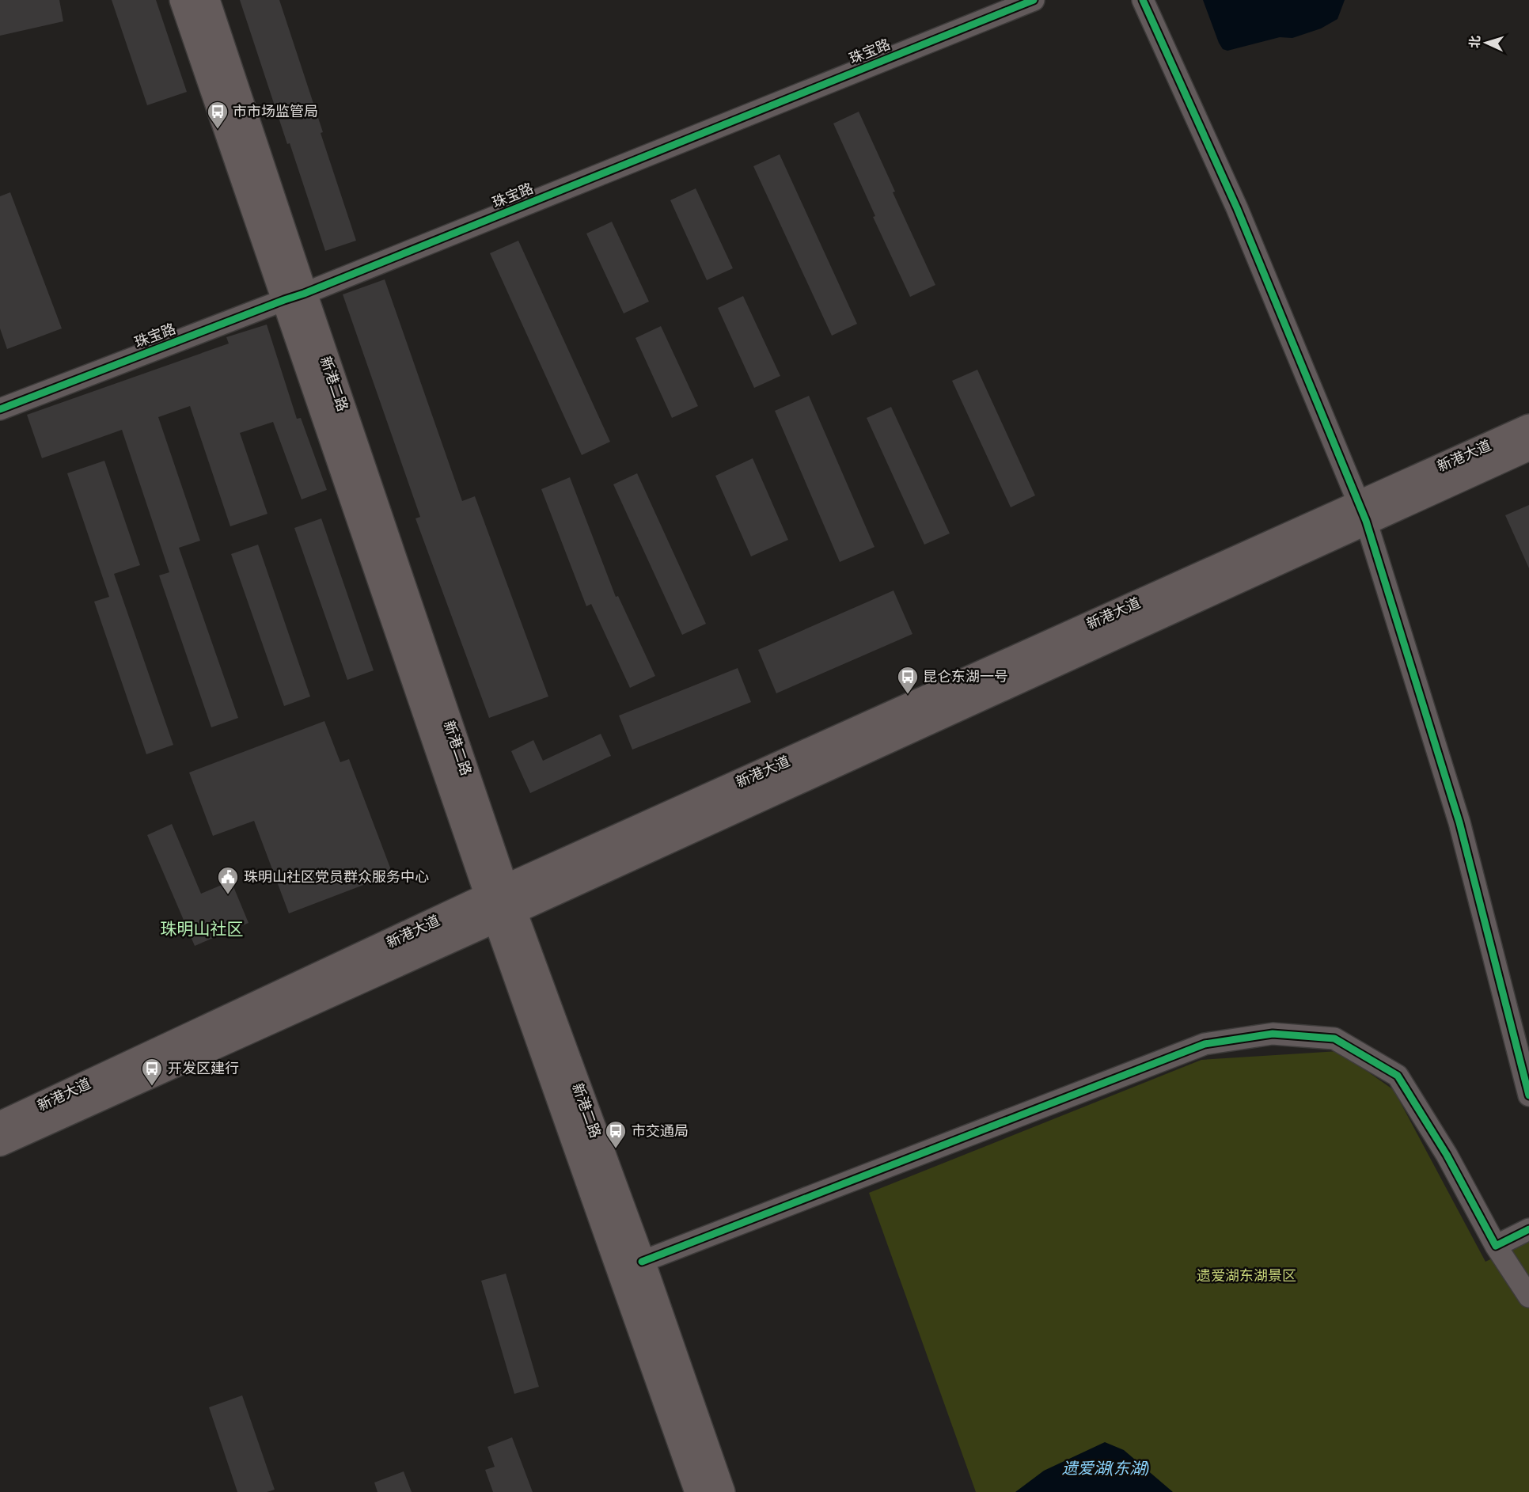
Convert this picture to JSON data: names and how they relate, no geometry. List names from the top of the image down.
{
  "streets": {
    "main road": ["新港二路", "新港大道"],
    "street": ["珠宝路"]
  },
  "crossings": [
    ["珠宝路", "新港二路"],
    ["新港二路", "新港大道"]
  ],
  "districts": ["珠明山社区"],
  "water": ["遗爱湖(东湖)"],
  "parks": ["遗爱湖东湖景区"],
  "places": {
    "bus stop": [
      "市市场监管局",
      "昆仑东湖一号",
      "开发区建行",
      "市交通局"
    ],
    "public building": ["珠明山社区党员群众服务中心"]
  },
  "north": "left"
}
